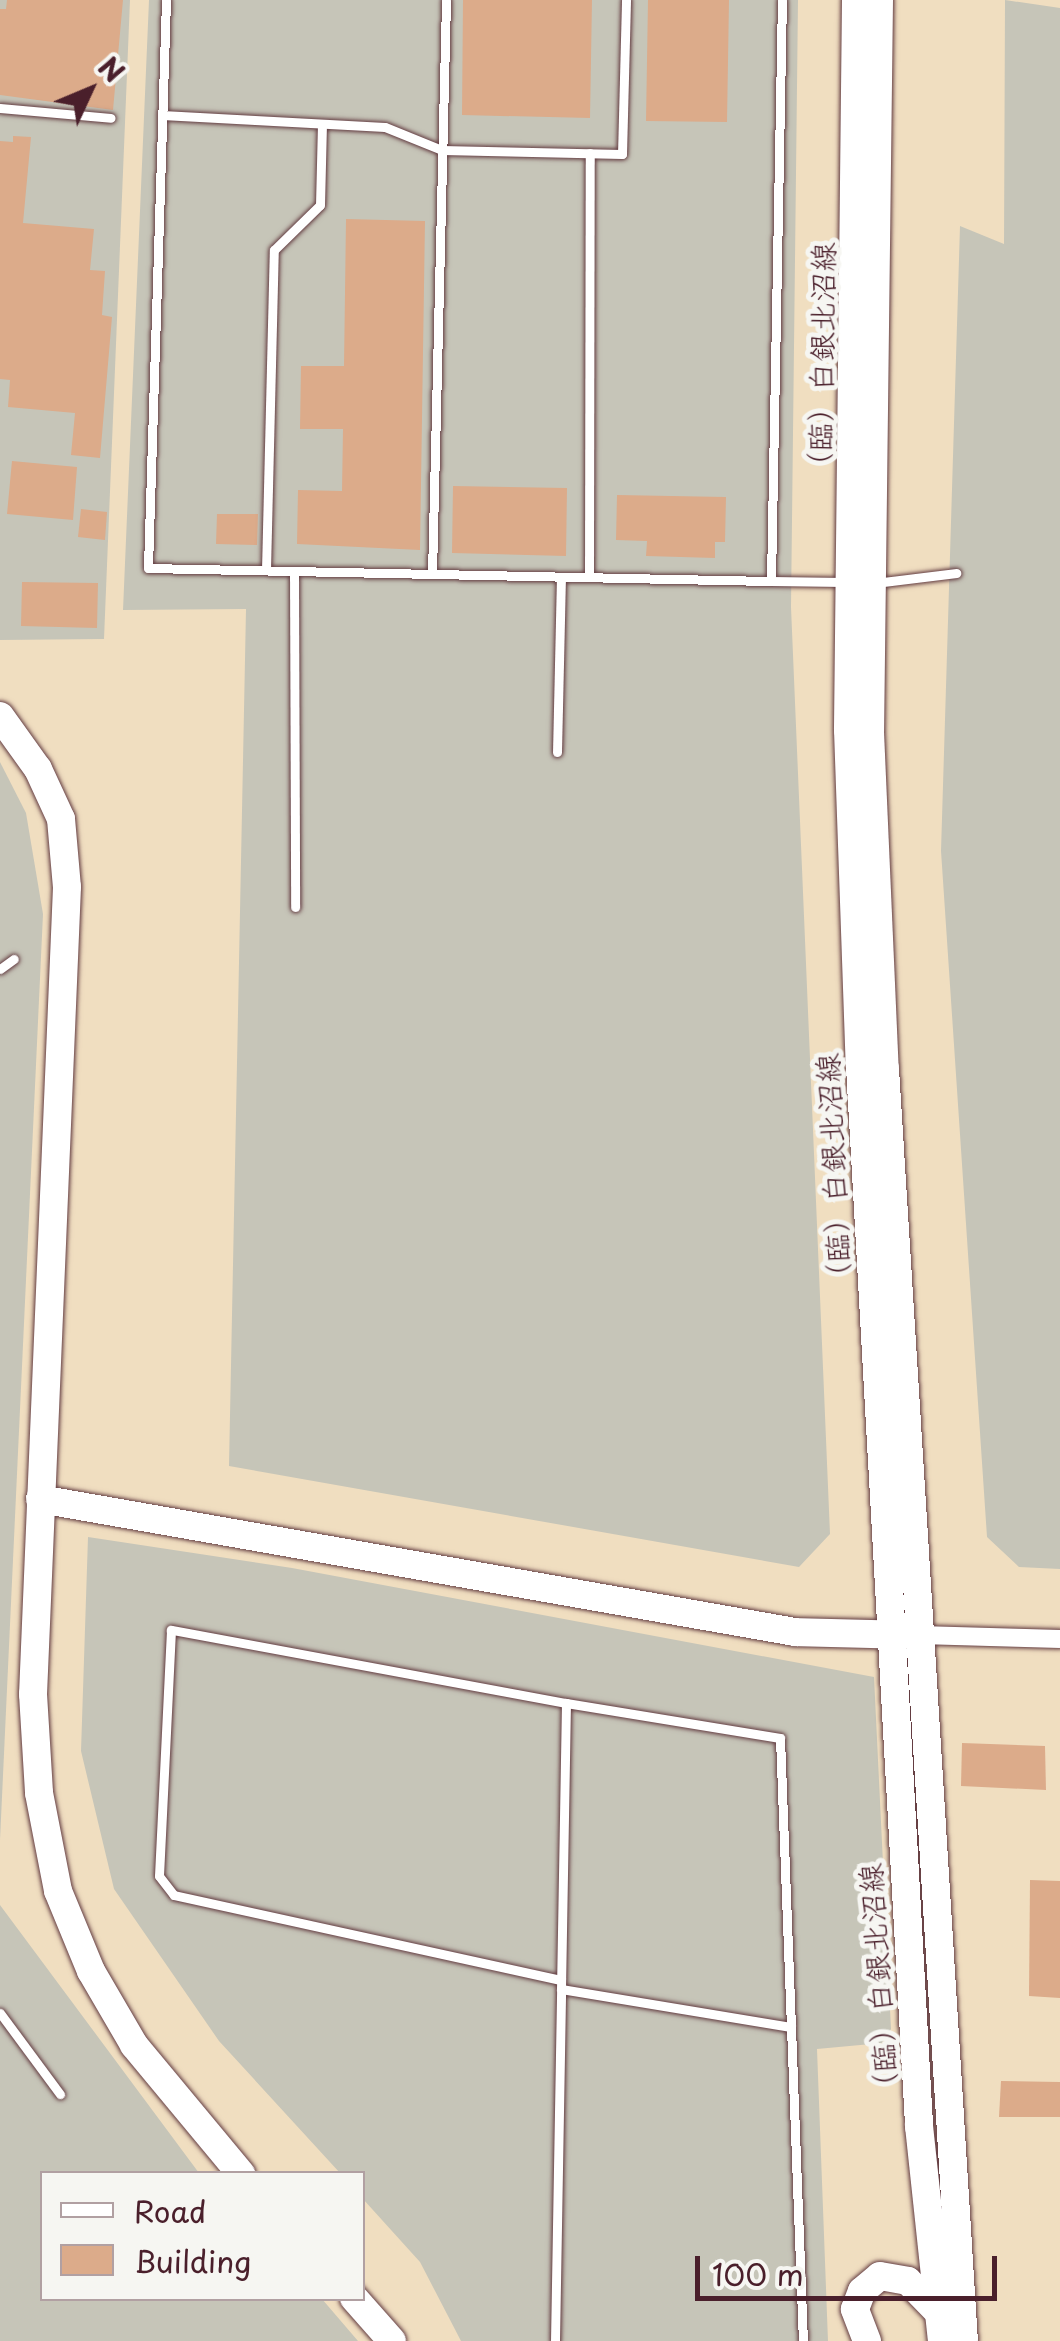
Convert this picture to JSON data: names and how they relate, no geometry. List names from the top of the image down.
{
  "streets": {
    "street": ["（臨）白銀北沼線"]
  },
  "legend": ["Road", "Building"],
  "scale_bar": "100 m",
  "north": "top right"
}
